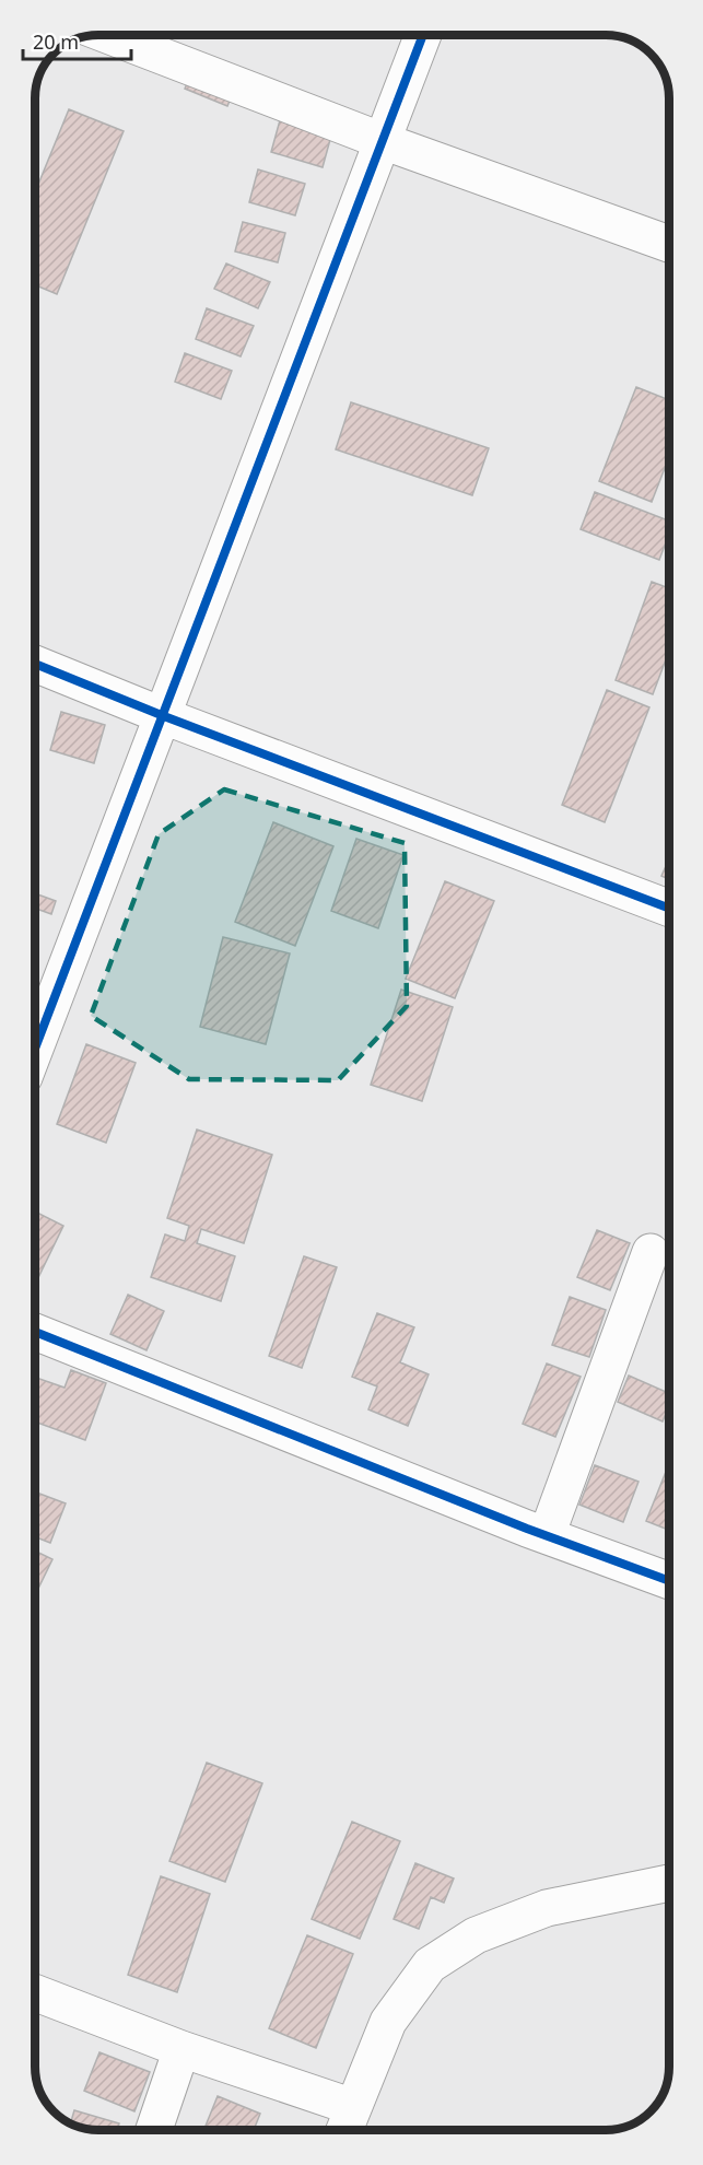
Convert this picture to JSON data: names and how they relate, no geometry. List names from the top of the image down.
{
  "scale_bar": "20 m"
}
